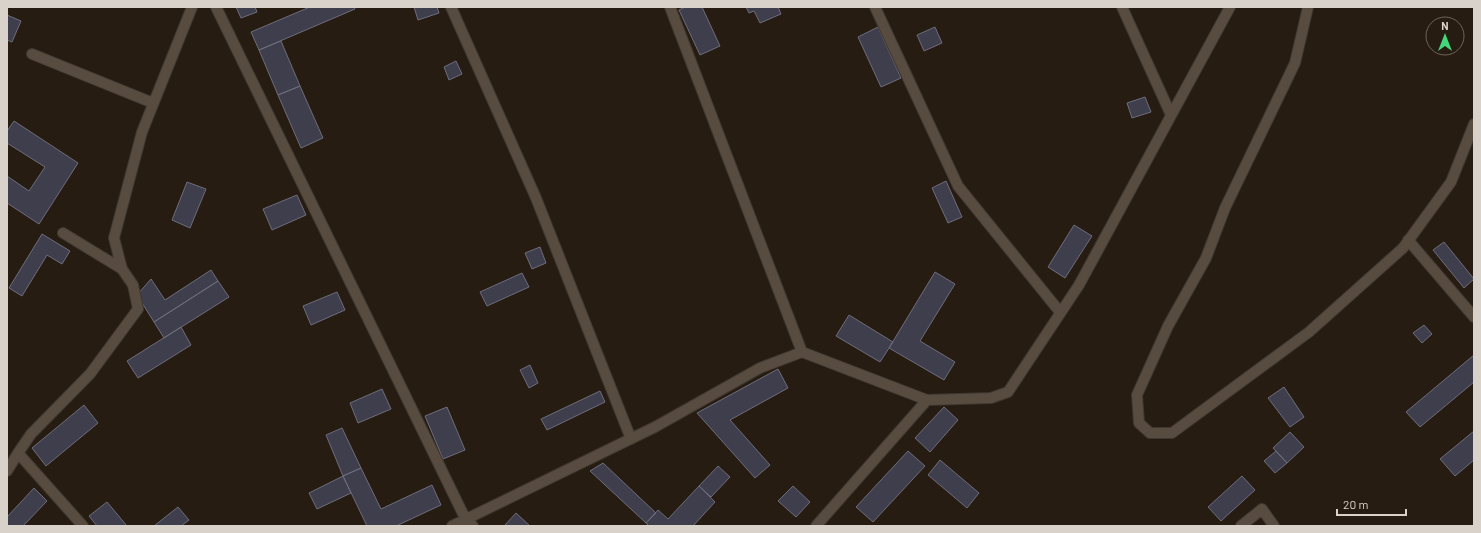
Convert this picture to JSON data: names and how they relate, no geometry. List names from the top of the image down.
{
  "scale_bar": "20 m",
  "north": "top"
}
